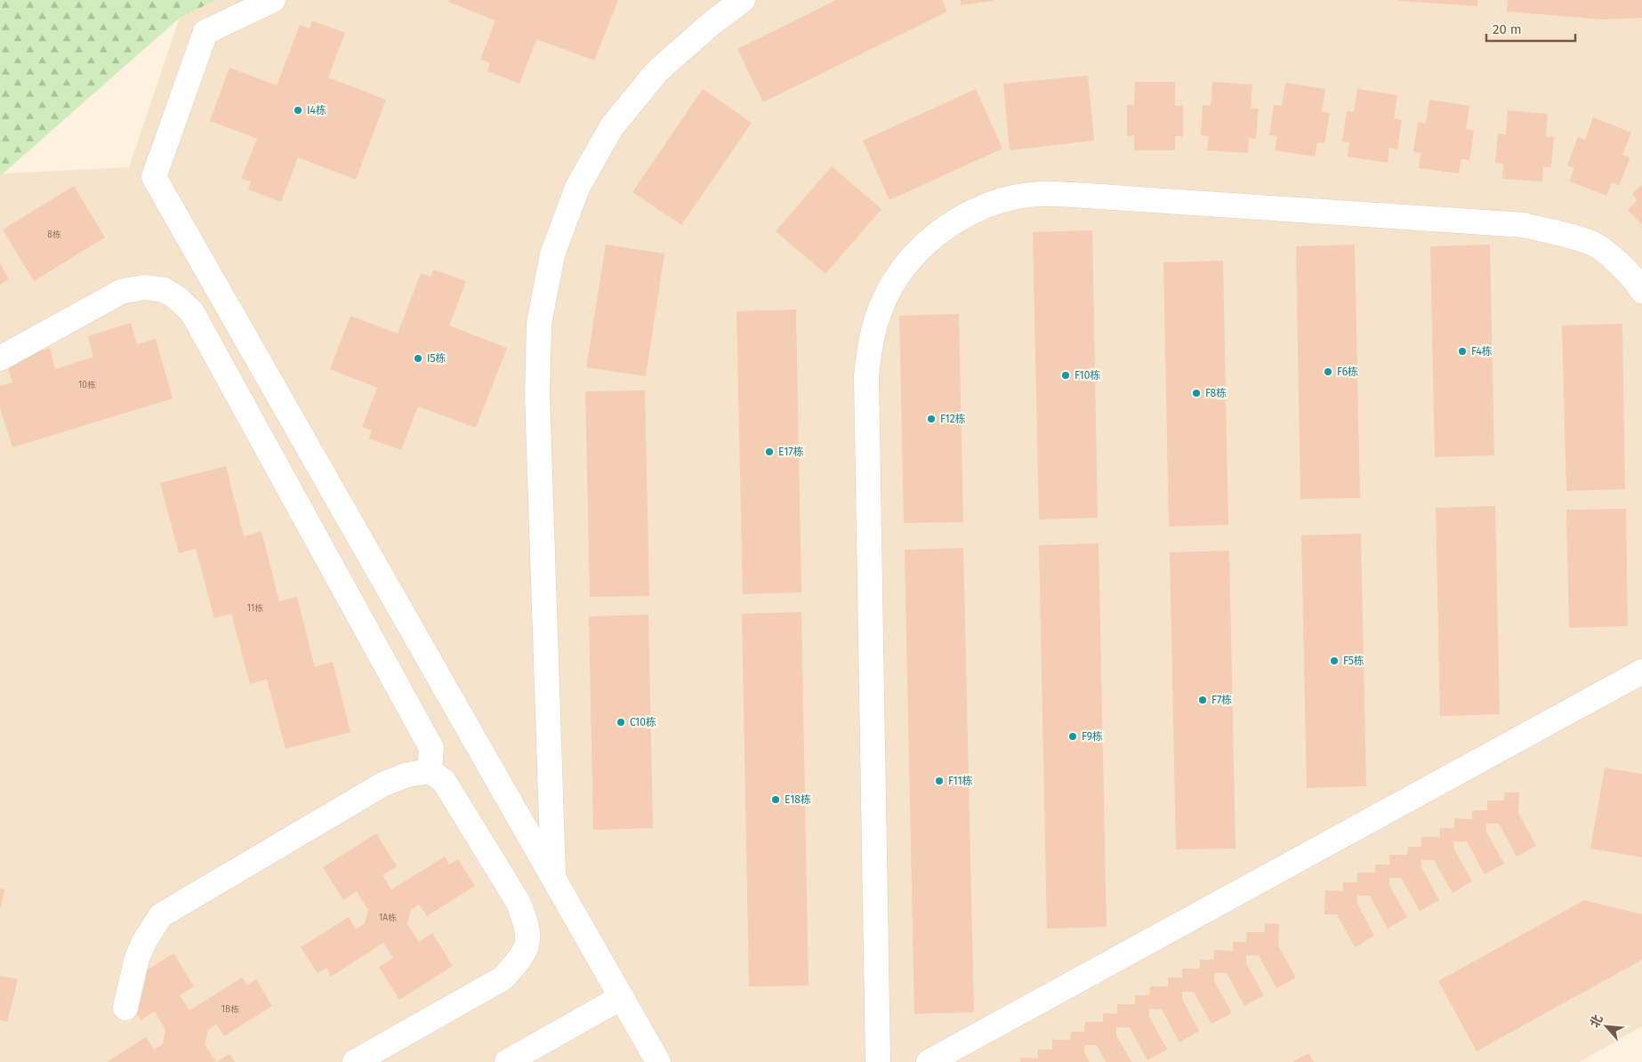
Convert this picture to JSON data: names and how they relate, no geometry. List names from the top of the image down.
{
  "places": [
    "I4栋",
    "F4栋",
    "I5栋",
    "F6栋",
    "F10栋",
    "F8栋",
    "F12栋",
    "E17栋",
    "F5栋",
    "F7栋",
    "C10栋",
    "F9栋",
    "F11栋",
    "E18栋"
  ],
  "house_numbers": [
    "8栋",
    "10栋",
    "11栋",
    "1A栋",
    "1B栋"
  ],
  "scale_bar": "20 m",
  "north": "top left"
}
